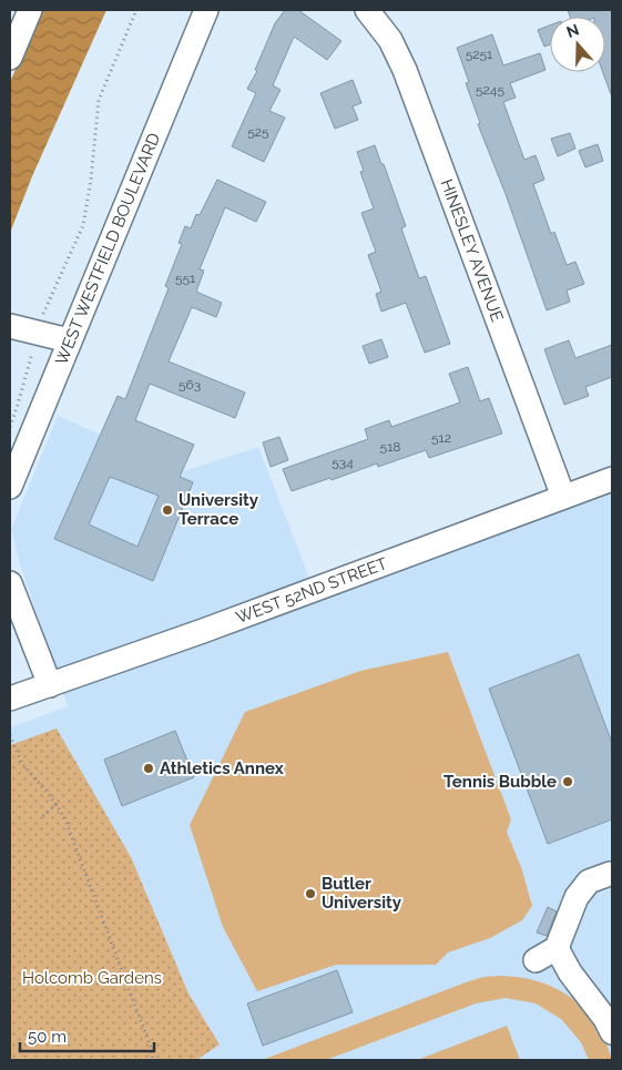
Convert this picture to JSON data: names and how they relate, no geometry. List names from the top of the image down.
{
  "streets": {
    "street": ["WEST WESTFIELD BOULEVARD", "HINESLEY AVENUE", "WEST 52ND STREET"]
  },
  "crossings": [
    ["HINESLEY AVENUE", "WEST 52ND STREET"]
  ],
  "parks": ["Holcomb Gardens"],
  "places": [
    "University Terrace",
    "Athletics Annex",
    "Tennis Bubble",
    "Butler University"
  ],
  "house_numbers": [
    "5251",
    "5245",
    "525",
    "551",
    "563",
    "512",
    "518",
    "534"
  ],
  "scale_bar": "50 m",
  "north": "top"
}
